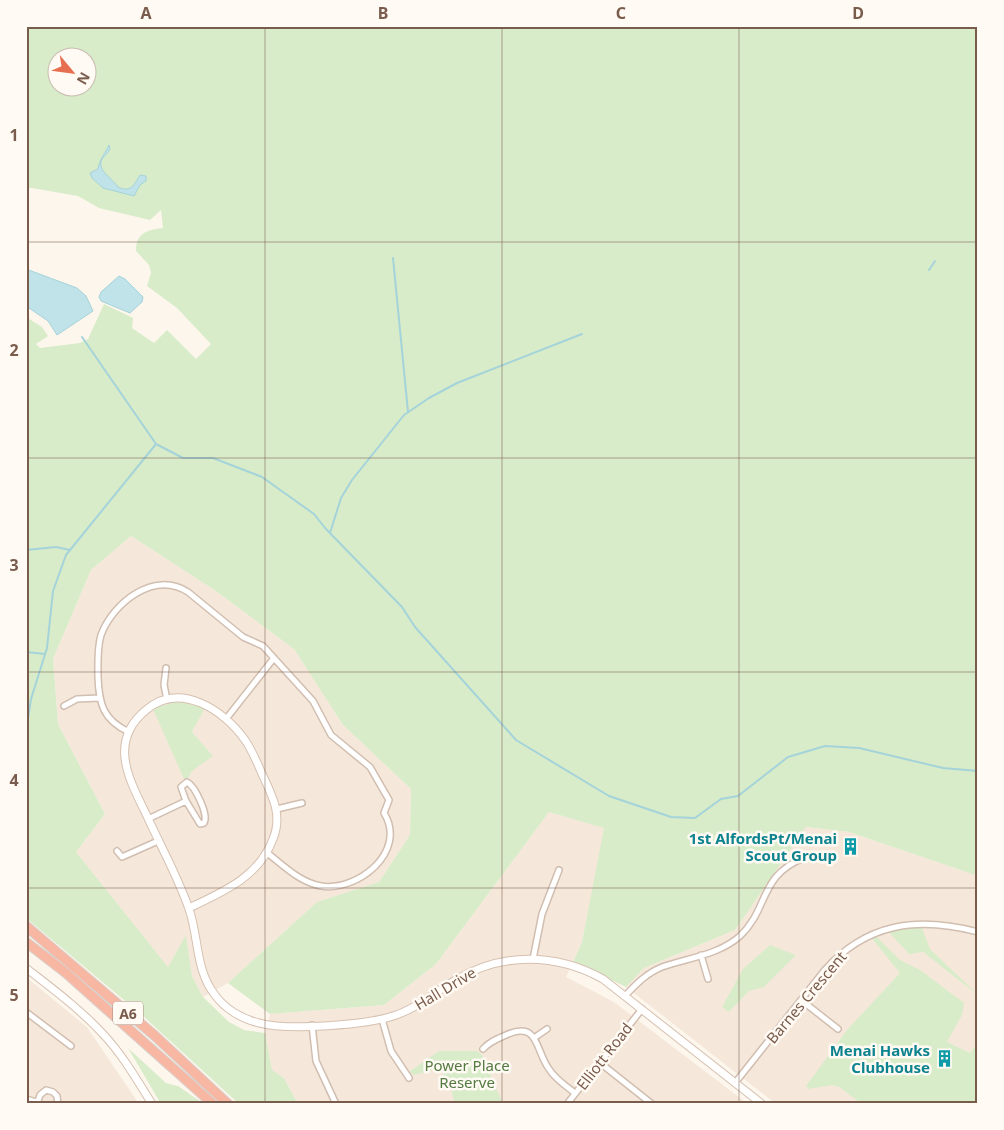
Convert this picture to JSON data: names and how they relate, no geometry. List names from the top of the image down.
{
  "streets": {
    "highway": ["A6"],
    "street": ["Hall Drive", "Barnes Crescent", "Elliott Road"]
  },
  "crossings": [
    ["Hall Drive", "Barnes Crescent"],
    ["Hall Drive", "Elliott Road"]
  ],
  "parks": ["Power Place Reserve"],
  "places": {
    "building": ["1st AlfordsPt/Menai Scout Group", "Menai Hawks Clubhouse"]
  },
  "north": "bottom right",
  "grid": {
    "columns": [
      "A",
      "B",
      "C",
      "D"
    ],
    "rows": [
      "1",
      "2",
      "3",
      "4",
      "5"
    ]
  }
}
